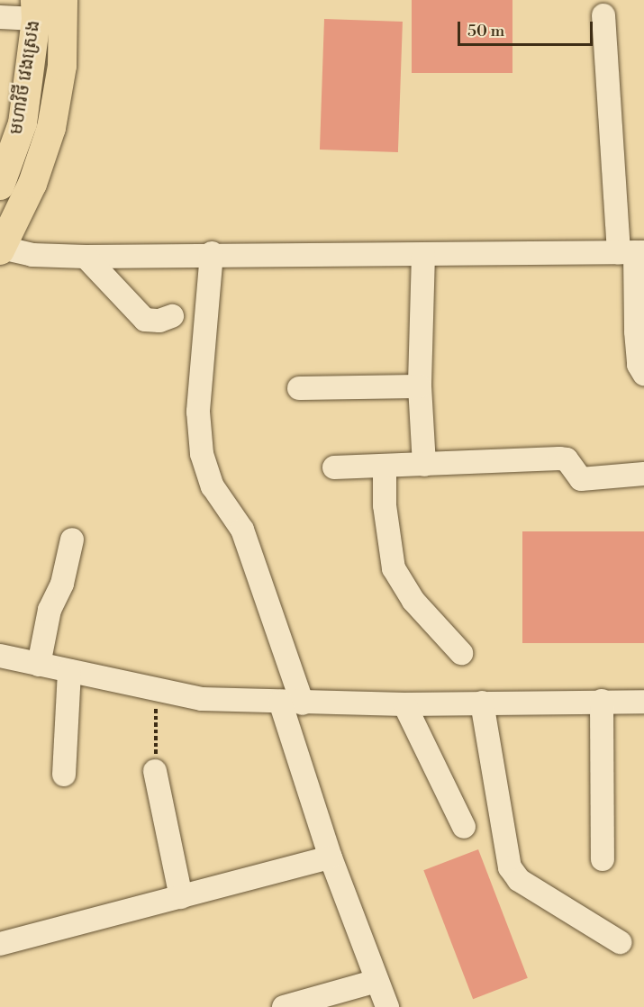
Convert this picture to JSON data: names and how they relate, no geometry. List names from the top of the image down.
{
  "streets": {
    "main road": ["មហាវិថី វេងស្រេង"]
  },
  "scale_bar": "50 m"
}
